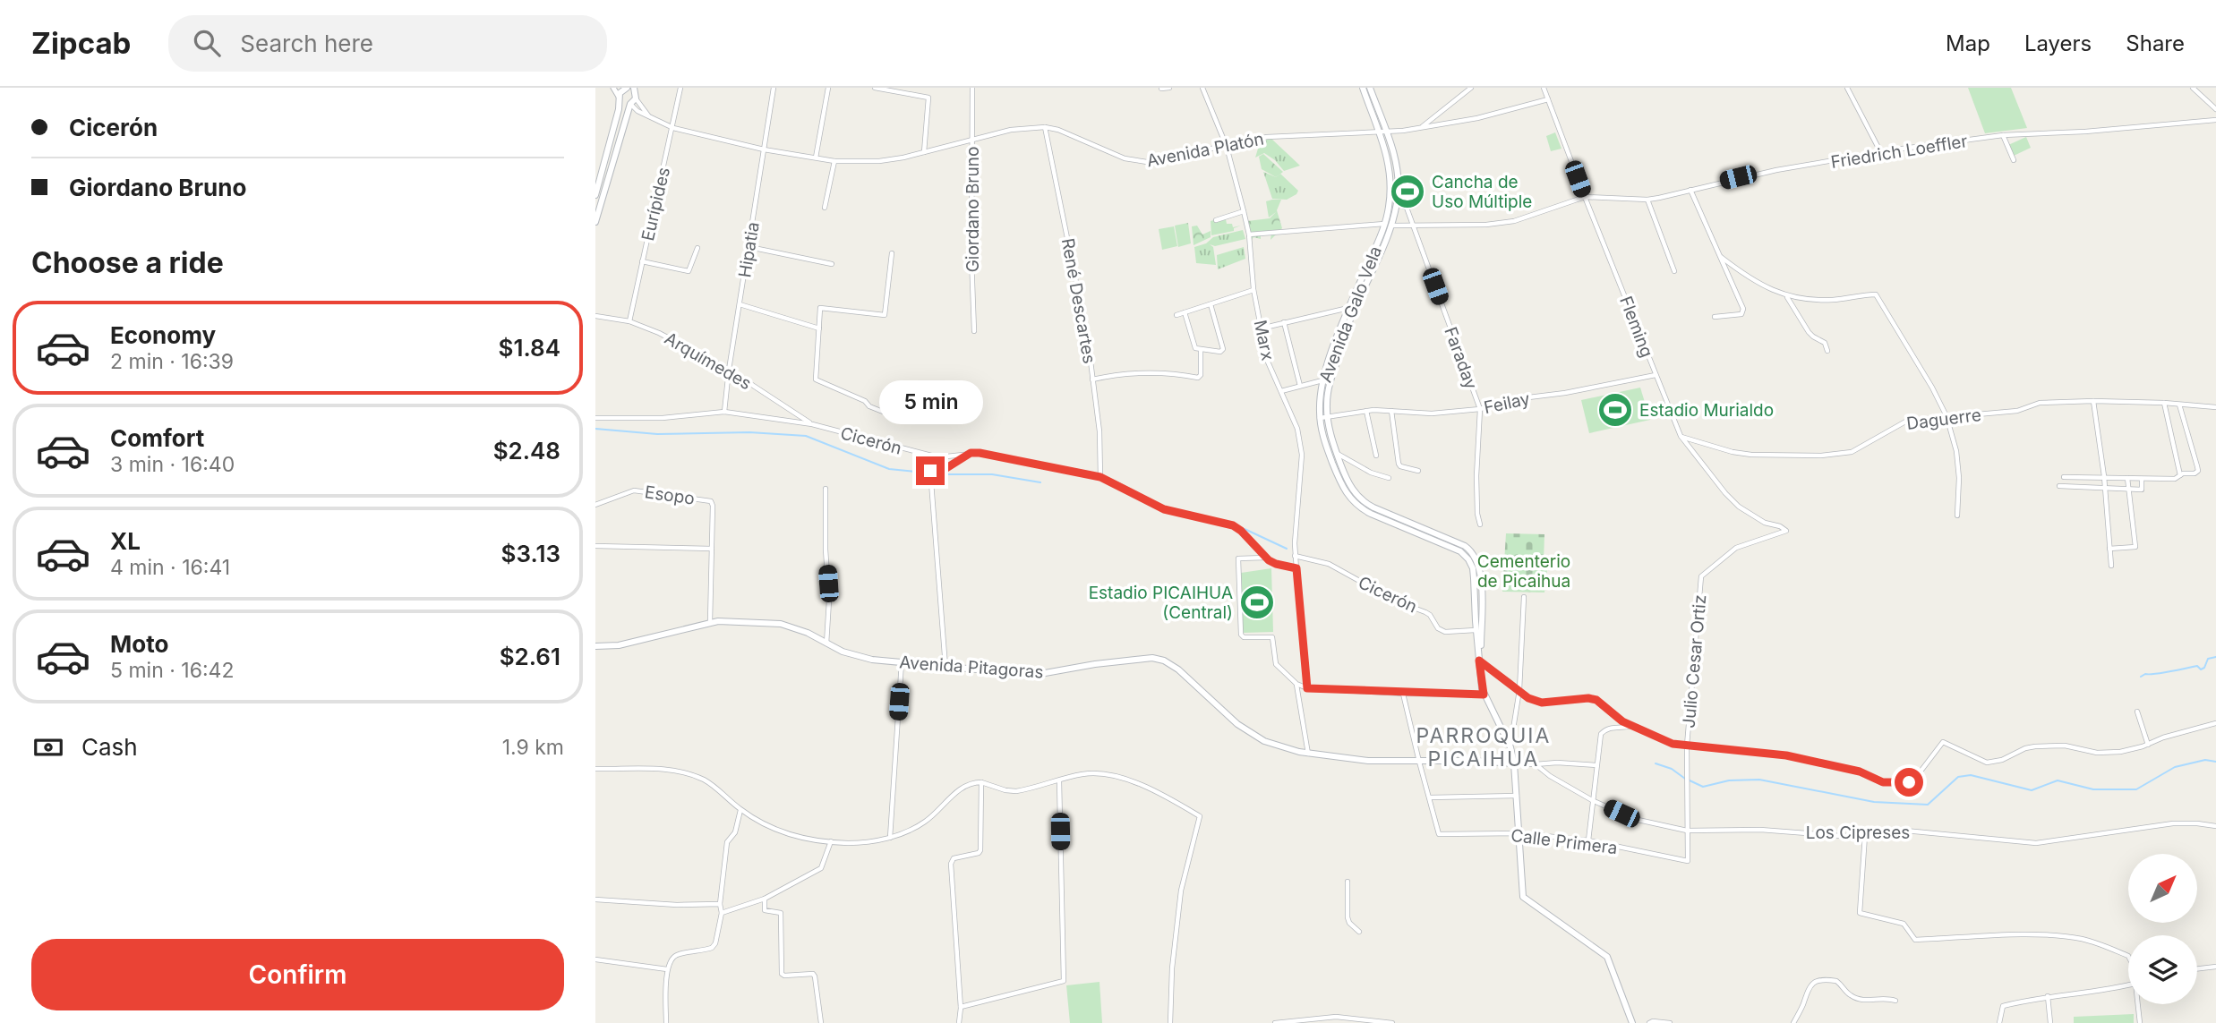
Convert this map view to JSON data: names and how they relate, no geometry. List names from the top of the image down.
{
  "streets": {
    "main road": ["Avenida Galo Vela", "Avenida Pitagoras"],
    "street": [
      "Avenida Platón",
      "Friedrich Loeffler",
      "Eurípides",
      "Giordano Bruno",
      "Hipatia",
      "René Descartes",
      "Fleming",
      "Marx",
      "Faraday",
      "Arquímedes",
      "Feilay",
      "Daguerre",
      "Cicerón",
      "Esopo",
      "Julio Cesar Ortiz",
      "Los Cipreses",
      "Calle Primera"
    ]
  },
  "crossings": [
    ["Avenida Platón", "Eurípides"],
    ["Avenida Platón", "Giordano Bruno"],
    ["Avenida Platón", "Hipatia"],
    ["Avenida Platón", "René Descartes"],
    ["Avenida Platón", "Avenida Galo Vela"],
    ["Avenida Platón", "Fleming"],
    ["Avenida Platón", "Marx"],
    ["Friedrich Loeffler", "Fleming"],
    ["Eurípides", "Arquímedes"],
    ["Hipatia", "Arquímedes"],
    ["Hipatia", "Cicerón"],
    ["René Descartes", "Cicerón"],
    ["Avenida Galo Vela", "Faraday"],
    ["Avenida Galo Vela", "Feilay"],
    ["Avenida Galo Vela", "Cicerón"],
    ["Avenida Galo Vela", "Avenida Pitagoras"],
    ["Avenida Galo Vela", "Calle Primera"],
    ["Fleming", "Feilay"],
    ["Fleming", "Daguerre"],
    ["Fleming", "Julio Cesar Ortiz"],
    ["Marx", "Cicerón"],
    ["Faraday", "Feilay"],
    ["Arquímedes", "Cicerón"],
    ["Julio Cesar Ortiz", "Los Cipreses"],
    ["Julio Cesar Ortiz", "Calle Primera"],
    ["Los Cipreses", "Calle Primera"]
  ],
  "districts": ["PARROQUIA PICAIHUA"],
  "parks": ["Cementerio de Picaihua"],
  "places": {
    "sports": ["Cancha de Uso Múltiple", "Estadio Murialdo", "Estadio PICAIHUA (Central)"]
  },
  "north": "top right",
  "page": {
    "header": "Zipcab",
    "search": "Search here",
    "nav": ["Map", "Layers", "Share"],
    "banner": ["Cicerón", "Giordano Bruno"],
    "heading": "Choose a ride",
    "list": [
      {
        "name": "Economy",
        "note": "2 min · 16:39",
        "value": "$1.84"
      },
      {
        "name": "Comfort",
        "note": "3 min · 16:40",
        "value": "$2.48"
      },
      {
        "name": "XL",
        "note": "4 min · 16:41",
        "value": "$3.13"
      },
      {
        "name": "Moto",
        "note": "5 min · 16:42",
        "value": "$2.61"
      }
    ],
    "bubble": "5 min",
    "pay": ["Cash", "1.9 km"],
    "buttons": "Confirm"
  }
}
